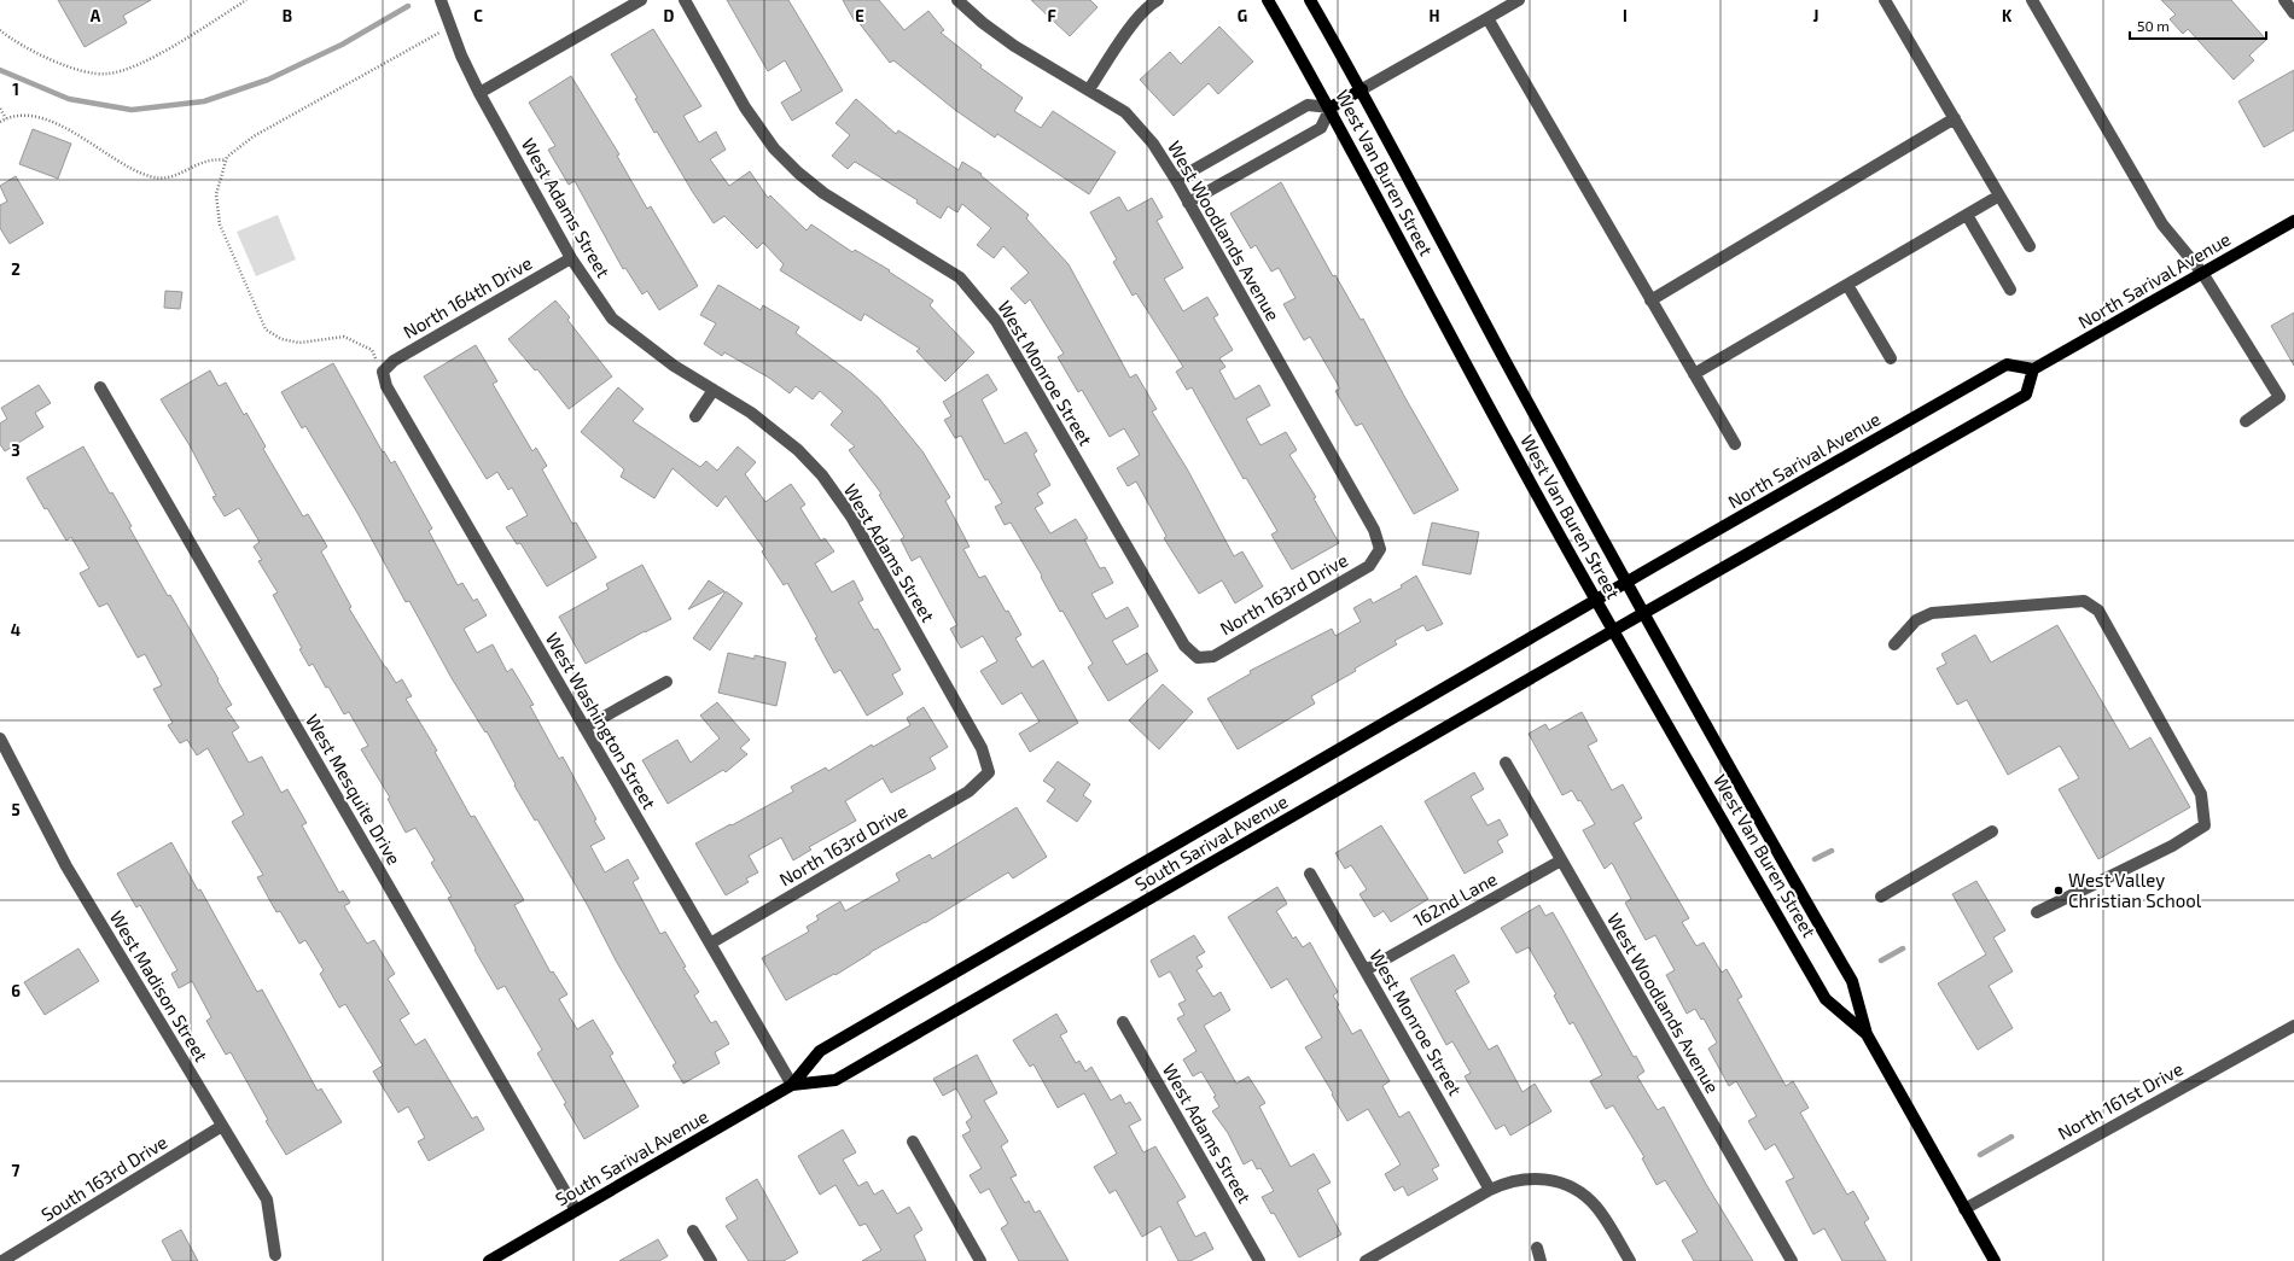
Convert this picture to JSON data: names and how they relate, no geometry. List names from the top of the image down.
{
  "streets": {
    "main road": ["West Van Buren Street", "North Sarival Avenue", "South Sarival Avenue"],
    "street": [
      "West Adams Street",
      "West Woodlands Avenue",
      "North 164th Drive",
      "West Monroe Street",
      "North 163rd Drive",
      "West Washington Street",
      "West Mesquite Drive",
      "162nd Lane",
      "West Madison Street",
      "North 161st Drive",
      "South 163rd Drive"
    ]
  },
  "crossings": [
    ["West Van Buren Street", "North Sarival Avenue"],
    ["West Van Buren Street", "South Sarival Avenue"],
    ["West Van Buren Street", "North 161st Drive"],
    ["West Adams Street", "North 164th Drive"],
    ["West Adams Street", "North 163rd Drive"],
    ["West Woodlands Avenue", "North 163rd Drive"],
    ["West Woodlands Avenue", "162nd Lane"],
    ["North Sarival Avenue", "South Sarival Avenue"],
    ["North 164th Drive", "West Washington Street"],
    ["West Monroe Street", "North 163rd Drive"],
    ["West Monroe Street", "162nd Lane"],
    ["North 163rd Drive", "West Washington Street"],
    ["West Washington Street", "South Sarival Avenue"],
    ["West Mesquite Drive", "South Sarival Avenue"],
    ["West Madison Street", "South 163rd Drive"]
  ],
  "places": ["West Valley Christian School"],
  "scale_bar": "50 m",
  "grid": {
    "columns": [
      "A",
      "B",
      "C",
      "D",
      "E",
      "F",
      "G",
      "H",
      "I",
      "J",
      "K"
    ],
    "rows": [
      "1",
      "2",
      "3",
      "4",
      "5",
      "6",
      "7"
    ]
  }
}
